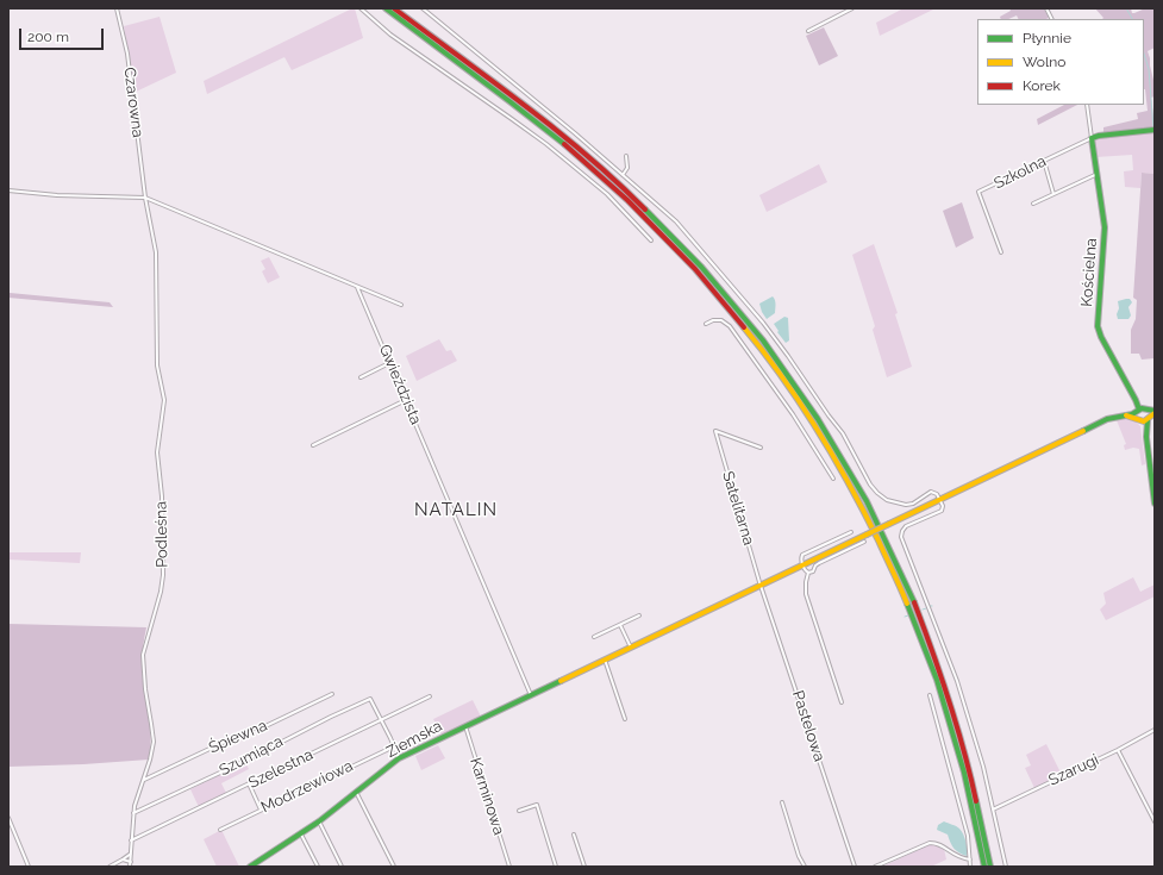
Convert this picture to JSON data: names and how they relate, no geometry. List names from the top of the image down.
{
  "streets": {
    "main road": ["Kościelna", "Ziemska"],
    "street": [
      "Czarowna",
      "Szkolna",
      "Gwieździsta",
      "Satelitarna",
      "Podleśna",
      "Pastelowa",
      "Śpiewna",
      "Szumiąca",
      "Szelestna",
      "Szarugi",
      "Modrzewiowa",
      "Karminowa"
    ]
  },
  "crossings": [
    ["Czarowna", "Podleśna"],
    ["Szkolna", "Kościelna"],
    ["Kościelna", "Ziemska"],
    ["Gwieździsta", "Ziemska"],
    ["Satelitarna", "Pastelowa"],
    ["Satelitarna", "Ziemska"],
    ["Podleśna", "Śpiewna"],
    ["Podleśna", "Szumiąca"],
    ["Podleśna", "Szelestna"],
    ["Pastelowa", "Ziemska"],
    ["Ziemska", "Karminowa"],
    ["Szumiąca", "Szelestna"]
  ],
  "districts": ["NATALIN"],
  "legend": ["Płynnie", "Wolno", "Korek"],
  "scale_bar": "200 m"
}
